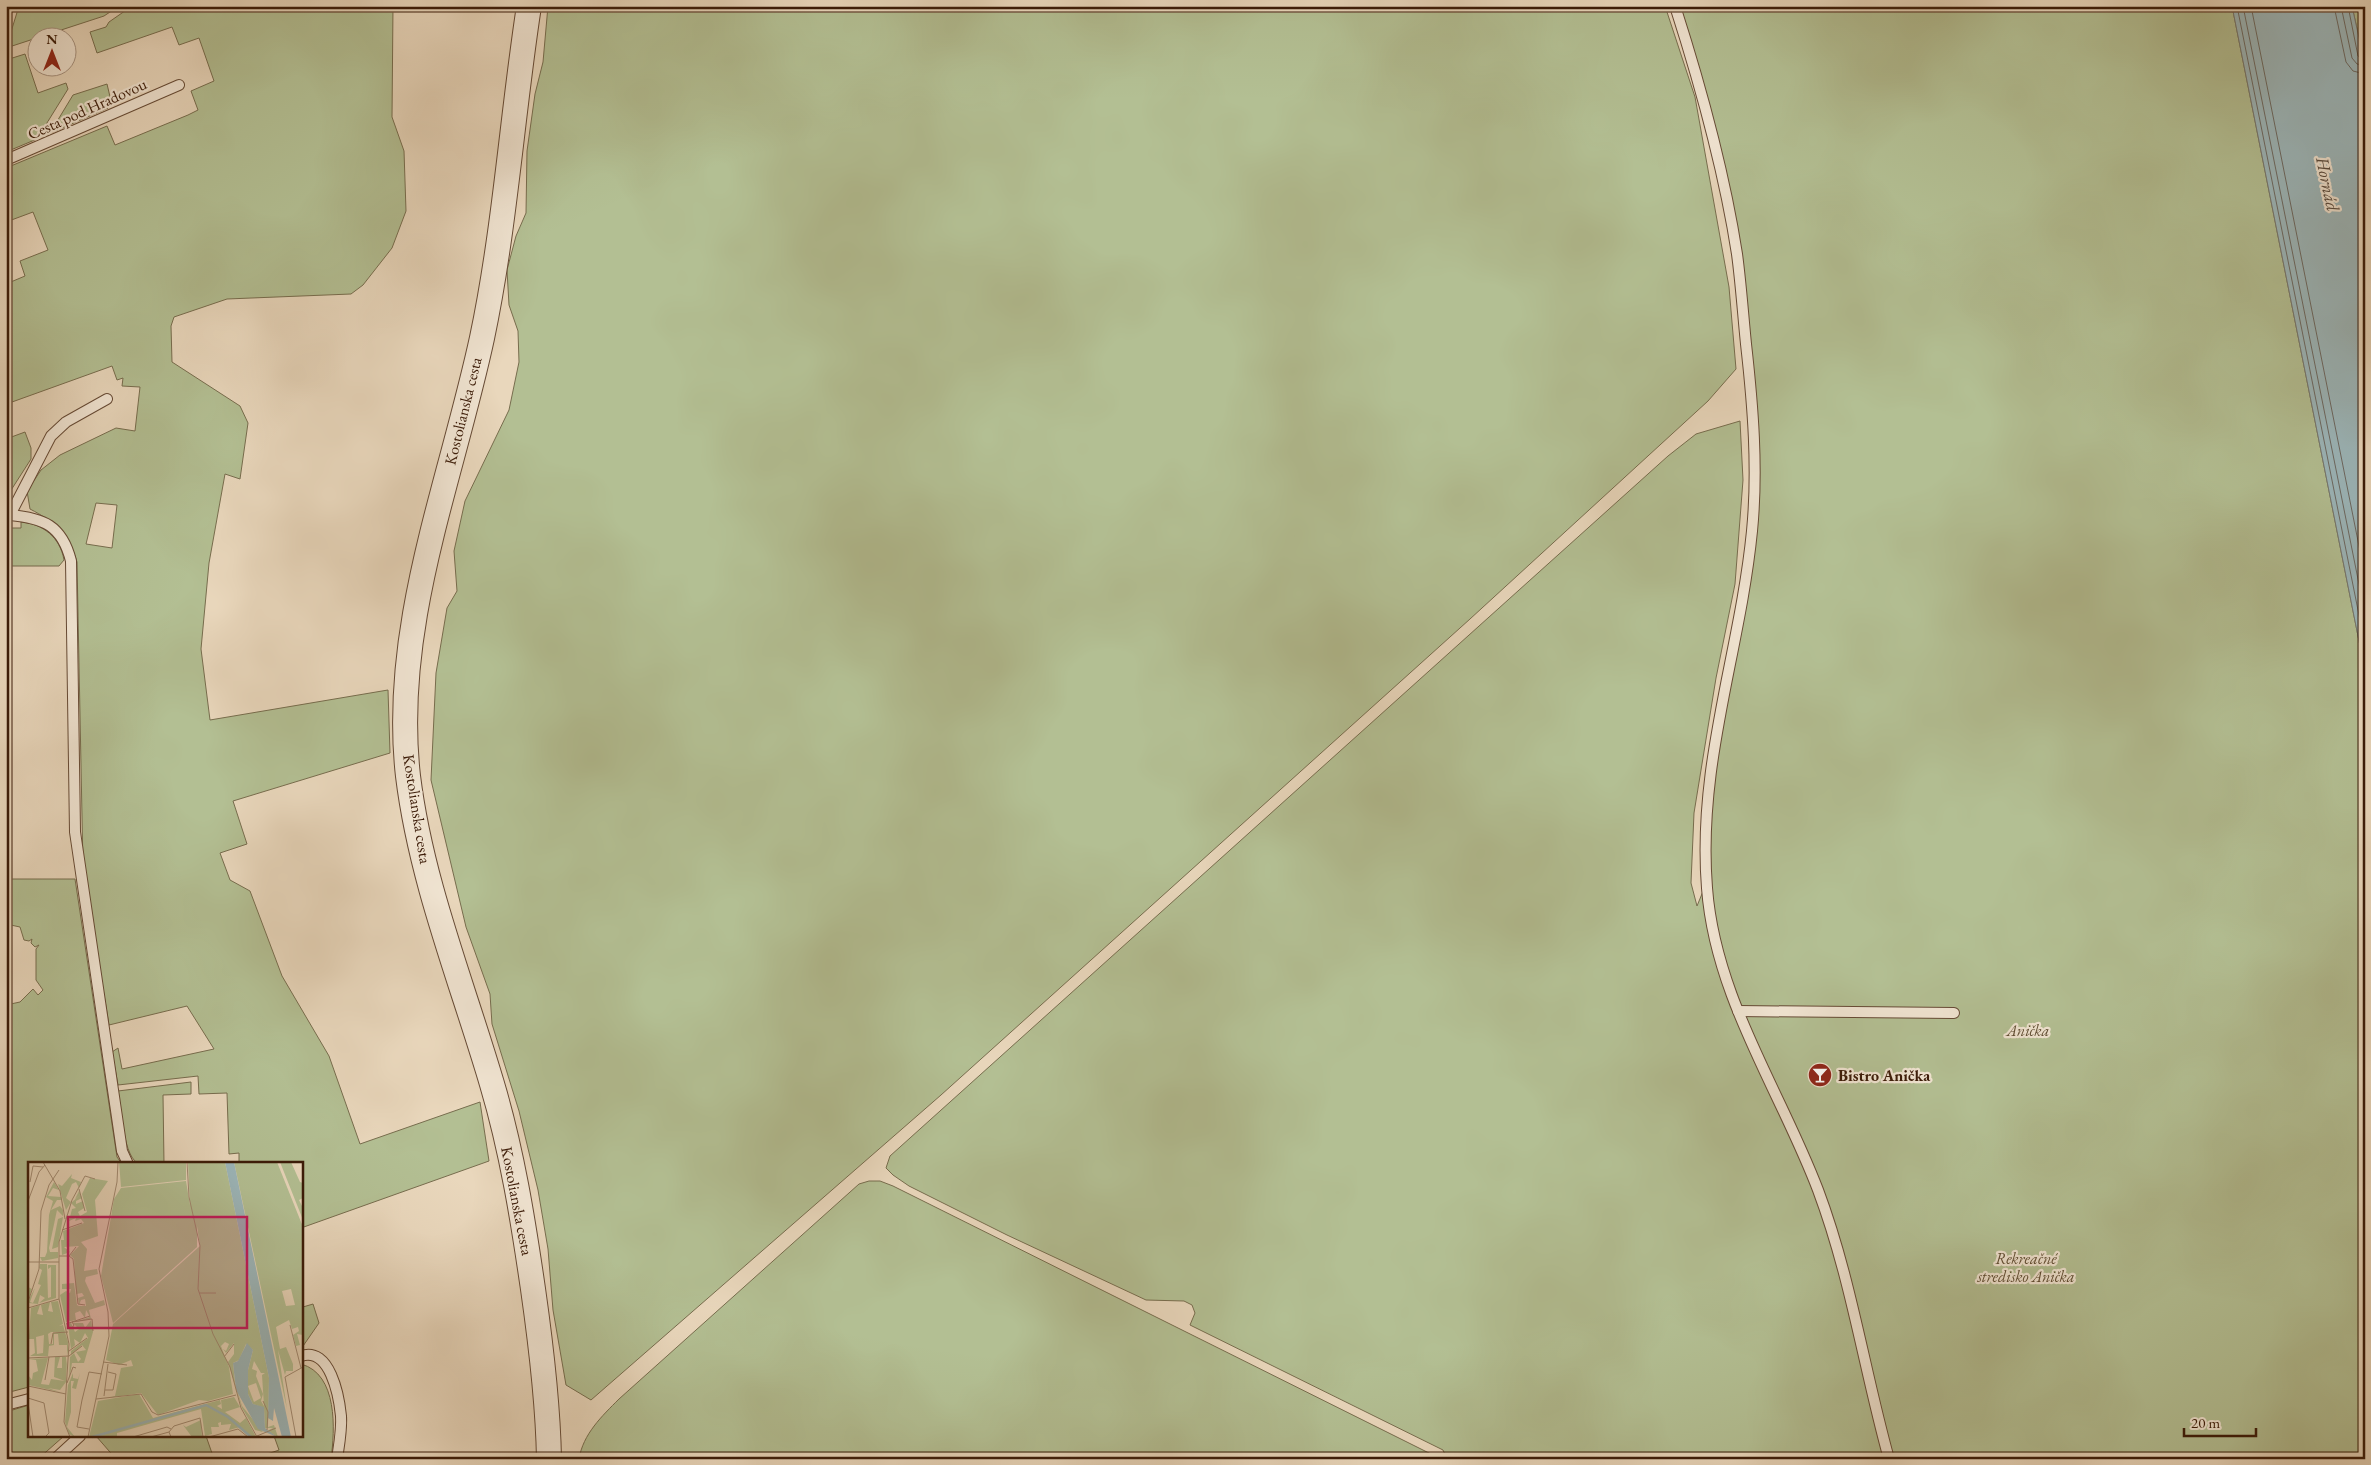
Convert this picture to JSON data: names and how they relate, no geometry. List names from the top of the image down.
{
  "streets": {
    "street": ["Kostolianska cesta"],
    "lane": ["Cesta pod Hradovou"]
  },
  "water": ["Hornád"],
  "parks": ["Anička", "Rekreačné stredisko Anička"],
  "places": {
    "bar": ["Bistro Anička"]
  },
  "scale_bar": "20 m",
  "north": "top"
}
